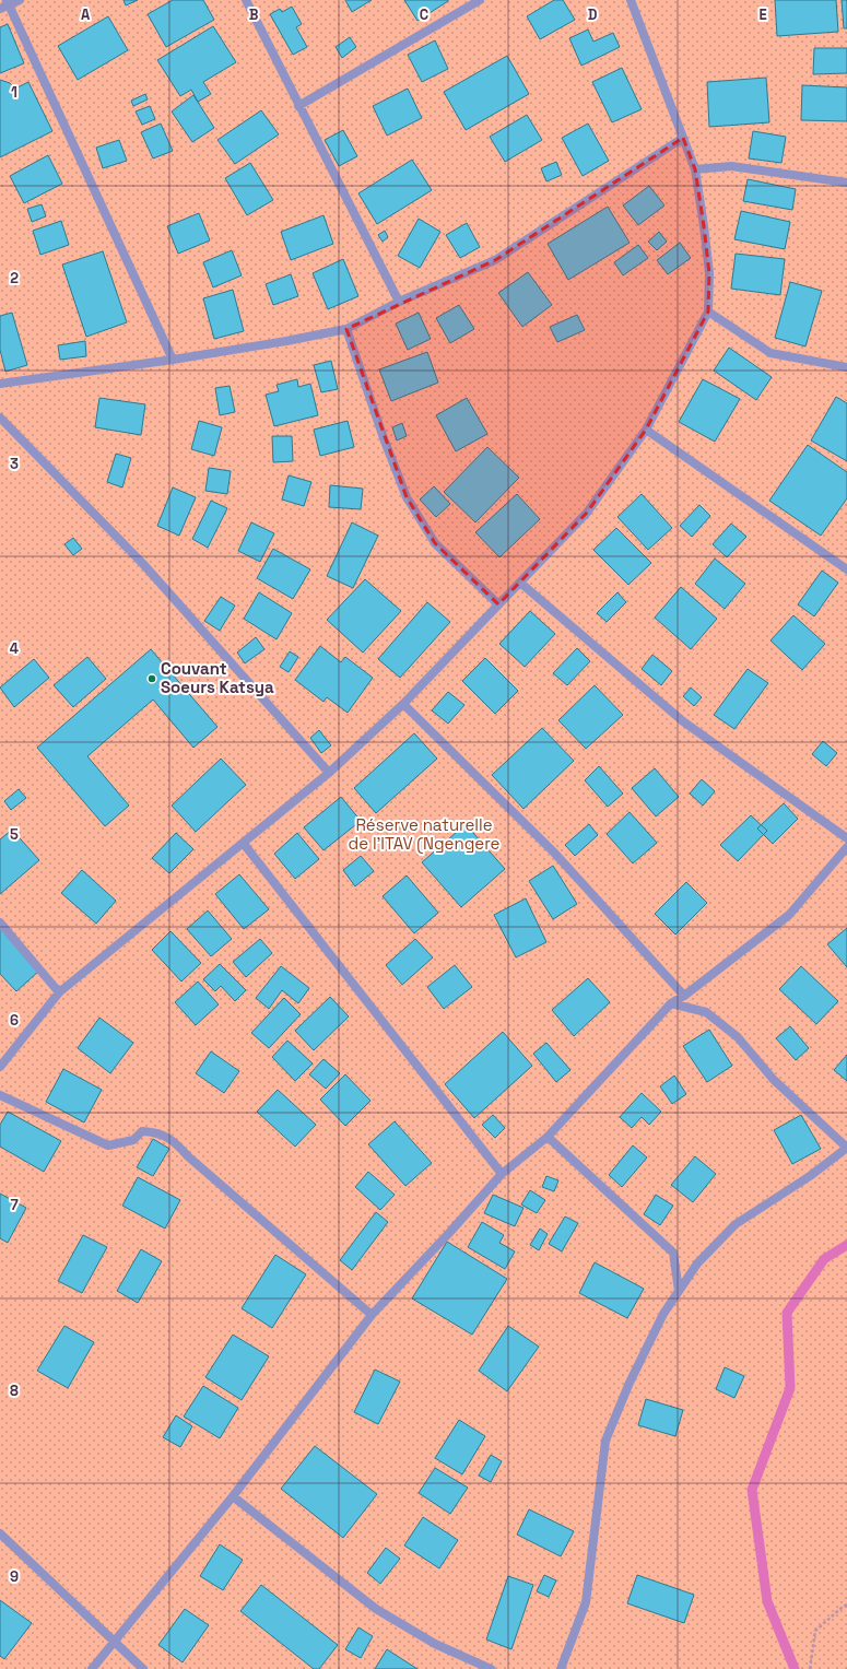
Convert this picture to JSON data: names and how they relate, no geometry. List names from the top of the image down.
{
  "parks": ["Réserve naturelle de l'ITAV (Ngengere"],
  "places": ["Couvant Soeurs Katsya"],
  "grid": {
    "columns": [
      "A",
      "B",
      "C",
      "D",
      "E"
    ],
    "rows": [
      "1",
      "2",
      "3",
      "4",
      "5",
      "6",
      "7",
      "8",
      "9"
    ]
  }
}
